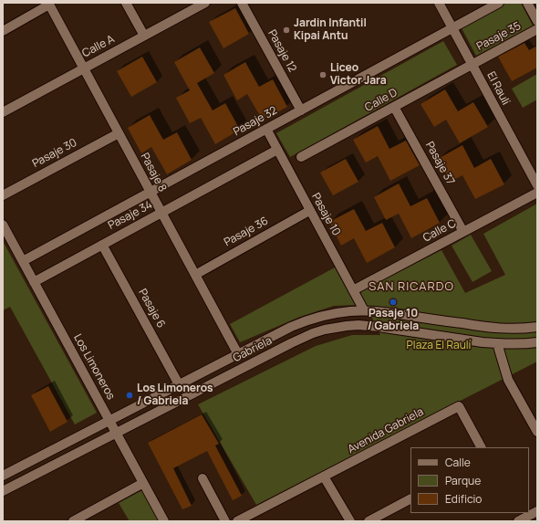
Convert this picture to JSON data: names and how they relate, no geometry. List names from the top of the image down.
{
  "streets": {
    "street": [
      "Pasaje 35",
      "Calle A",
      "Pasaje 12",
      "El Raulí",
      "Calle D",
      "Pasaje 32",
      "Pasaje 30",
      "Pasaje 37",
      "Pasaje 8",
      "Pasaje 10",
      "Pasaje 34",
      "Calle C",
      "Pasaje 36",
      "Pasaje 6",
      "Gabriela",
      "Los Limoneros",
      "Avenida Gabriela"
    ]
  },
  "crossings": [
    ["Pasaje 35", "El Raulí"],
    ["Pasaje 35", "Calle D"],
    ["Calle A", "Pasaje 8"],
    ["Pasaje 12", "Pasaje 32"],
    ["El Raulí", "Calle D"],
    ["El Raulí", "Pasaje 32"],
    ["Calle D", "Pasaje 37"],
    ["Pasaje 32", "Pasaje 8"],
    ["Pasaje 32", "Pasaje 10"],
    ["Pasaje 32", "Los Limoneros"],
    ["Pasaje 30", "Pasaje 8"],
    ["Pasaje 37", "Calle C"],
    ["Pasaje 8", "Pasaje 34"],
    ["Pasaje 8", "Pasaje 36"],
    ["Pasaje 8", "Gabriela"],
    ["Pasaje 10", "Pasaje 34"],
    ["Pasaje 10", "Calle C"],
    ["Pasaje 10", "Pasaje 36"],
    ["Pasaje 10", "Gabriela"],
    ["Pasaje 34", "Pasaje 6"],
    ["Pasaje 34", "Los Limoneros"],
    ["Pasaje 6", "Gabriela"],
    ["Gabriela", "Los Limoneros"]
  ],
  "districts": ["SAN RICARDO"],
  "parks": ["Plaza El Raulí"],
  "places": [
    "Jardin Infantil Kipai Antu",
    "Liceo Victor Jara",
    "Pasaje 10 / Gabriela",
    "Los Limoneros / Gabriela"
  ],
  "legend": ["Calle", "Parque", "Edificio"]
}
